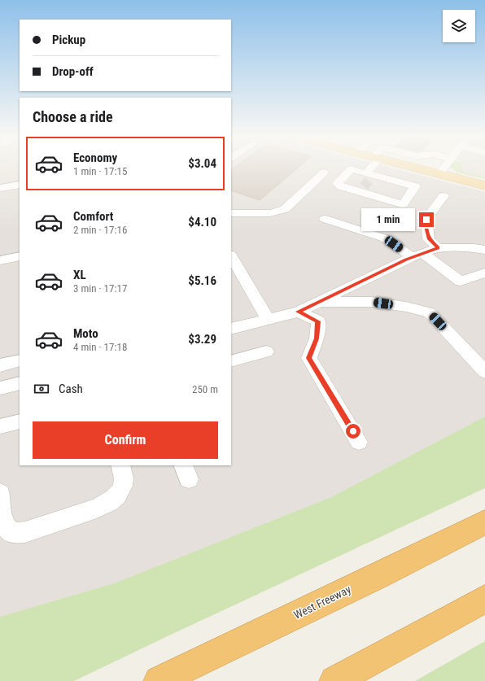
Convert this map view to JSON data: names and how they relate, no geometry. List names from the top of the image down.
{
  "streets": {
    "highway": ["West Freeway"]
  },
  "page": {
    "banner": ["Pickup", "Drop-off"],
    "heading": "Choose a ride",
    "list": [
      {
        "name": "Economy",
        "note": "1 min · 17:15",
        "value": "$3.04"
      },
      {
        "name": "Comfort",
        "note": "2 min · 17:16",
        "value": "$4.10"
      },
      {
        "name": "XL",
        "note": "3 min · 17:17",
        "value": "$5.16"
      },
      {
        "name": "Moto",
        "note": "4 min · 17:18",
        "value": "$3.29"
      }
    ],
    "bubble": "1 min",
    "pay": ["Cash", "250 m"],
    "buttons": "Confirm"
  }
}
